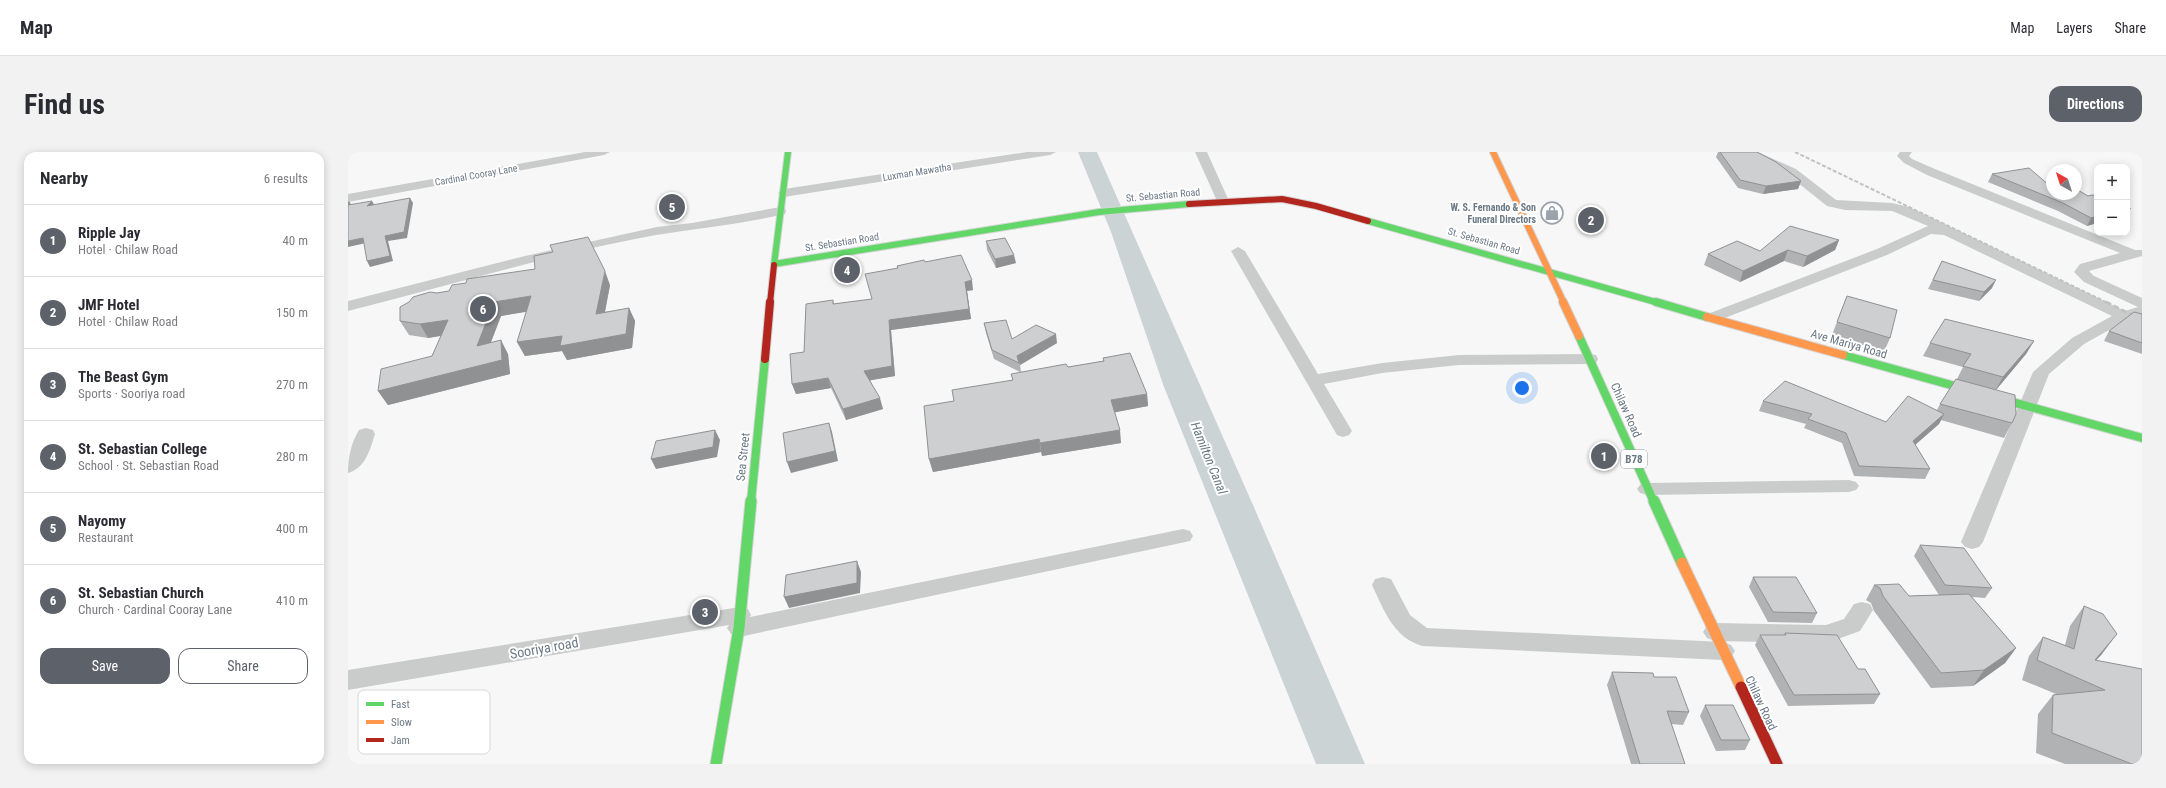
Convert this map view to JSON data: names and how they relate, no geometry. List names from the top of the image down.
{
  "streets": {
    "street": [
      "Luxman Mawatha",
      "Cardinal Cooray Lane",
      "St. Sebastian Road",
      "Ave Mariya Road",
      "Chilaw Road",
      "Sea Street",
      "B78",
      "Sooriya road"
    ]
  },
  "crossings": [
    ["Luxman Mawatha", "Sea Street"],
    ["St. Sebastian Road", "Ave Mariya Road"],
    ["St. Sebastian Road", "Chilaw Road"],
    ["St. Sebastian Road", "Sea Street"],
    ["Ave Mariya Road", "Chilaw Road"],
    ["Sea Street", "Sooriya road"]
  ],
  "water": ["Hamilton Canal"],
  "places": {
    "shop": ["W. S. Fernando & Son Funeral Directors"]
  },
  "legend": ["Fast", "Slow", "Jam"],
  "north": "top left",
  "page": {
    "header": "Map",
    "nav": ["Map", "Layers", "Share"],
    "buttons": [
      "Directions",
      ["Save", "Share"]
    ],
    "title": "Find us",
    "heading": ["Nearby", "6 results"],
    "map_buttons": ["+", "−"],
    "pins": [
      "5",
      "2",
      "4",
      "6",
      "1",
      "3"
    ],
    "list": [
      {
        "mark": "1",
        "name": "Ripple Jay",
        "note": "Hotel · Chilaw Road",
        "value": "40 m"
      },
      {
        "mark": "2",
        "name": "JMF Hotel",
        "note": "Hotel · Chilaw Road",
        "value": "150 m"
      },
      {
        "mark": "3",
        "name": "The Beast Gym",
        "note": "Sports · Sooriya road",
        "value": "270 m"
      },
      {
        "mark": "4",
        "name": "St. Sebastian College",
        "note": "School · St. Sebastian Road",
        "value": "280 m"
      },
      {
        "mark": "5",
        "name": "Nayomy",
        "note": "Restaurant",
        "value": "400 m"
      },
      {
        "mark": "6",
        "name": "St. Sebastian Church",
        "note": "Church · Cardinal Cooray Lane",
        "value": "410 m"
      }
    ]
  }
}
